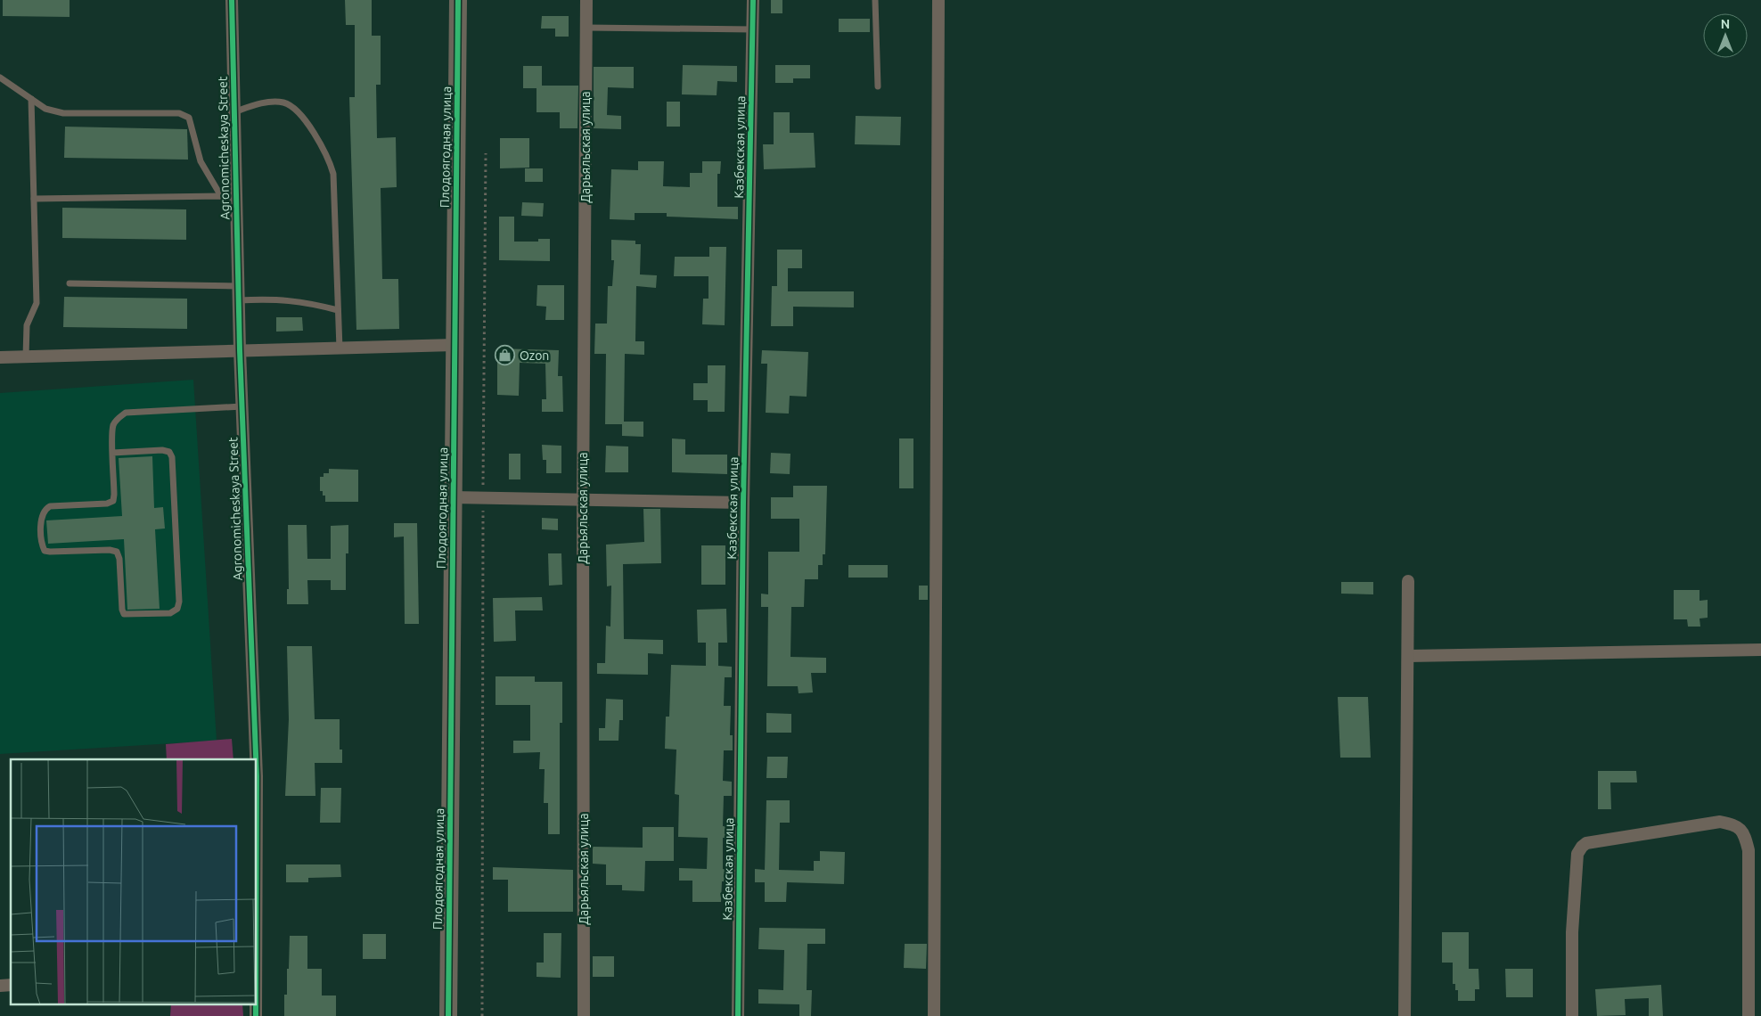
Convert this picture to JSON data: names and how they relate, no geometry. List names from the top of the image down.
{
  "streets": {
    "street": [
      "Плодоягодная улица",
      "Дарьяльская улица",
      "Казбекская улица",
      "Agronomicheskaya Street"
    ]
  },
  "places": {
    "shop": ["Ozon"]
  },
  "north": "top"
}
